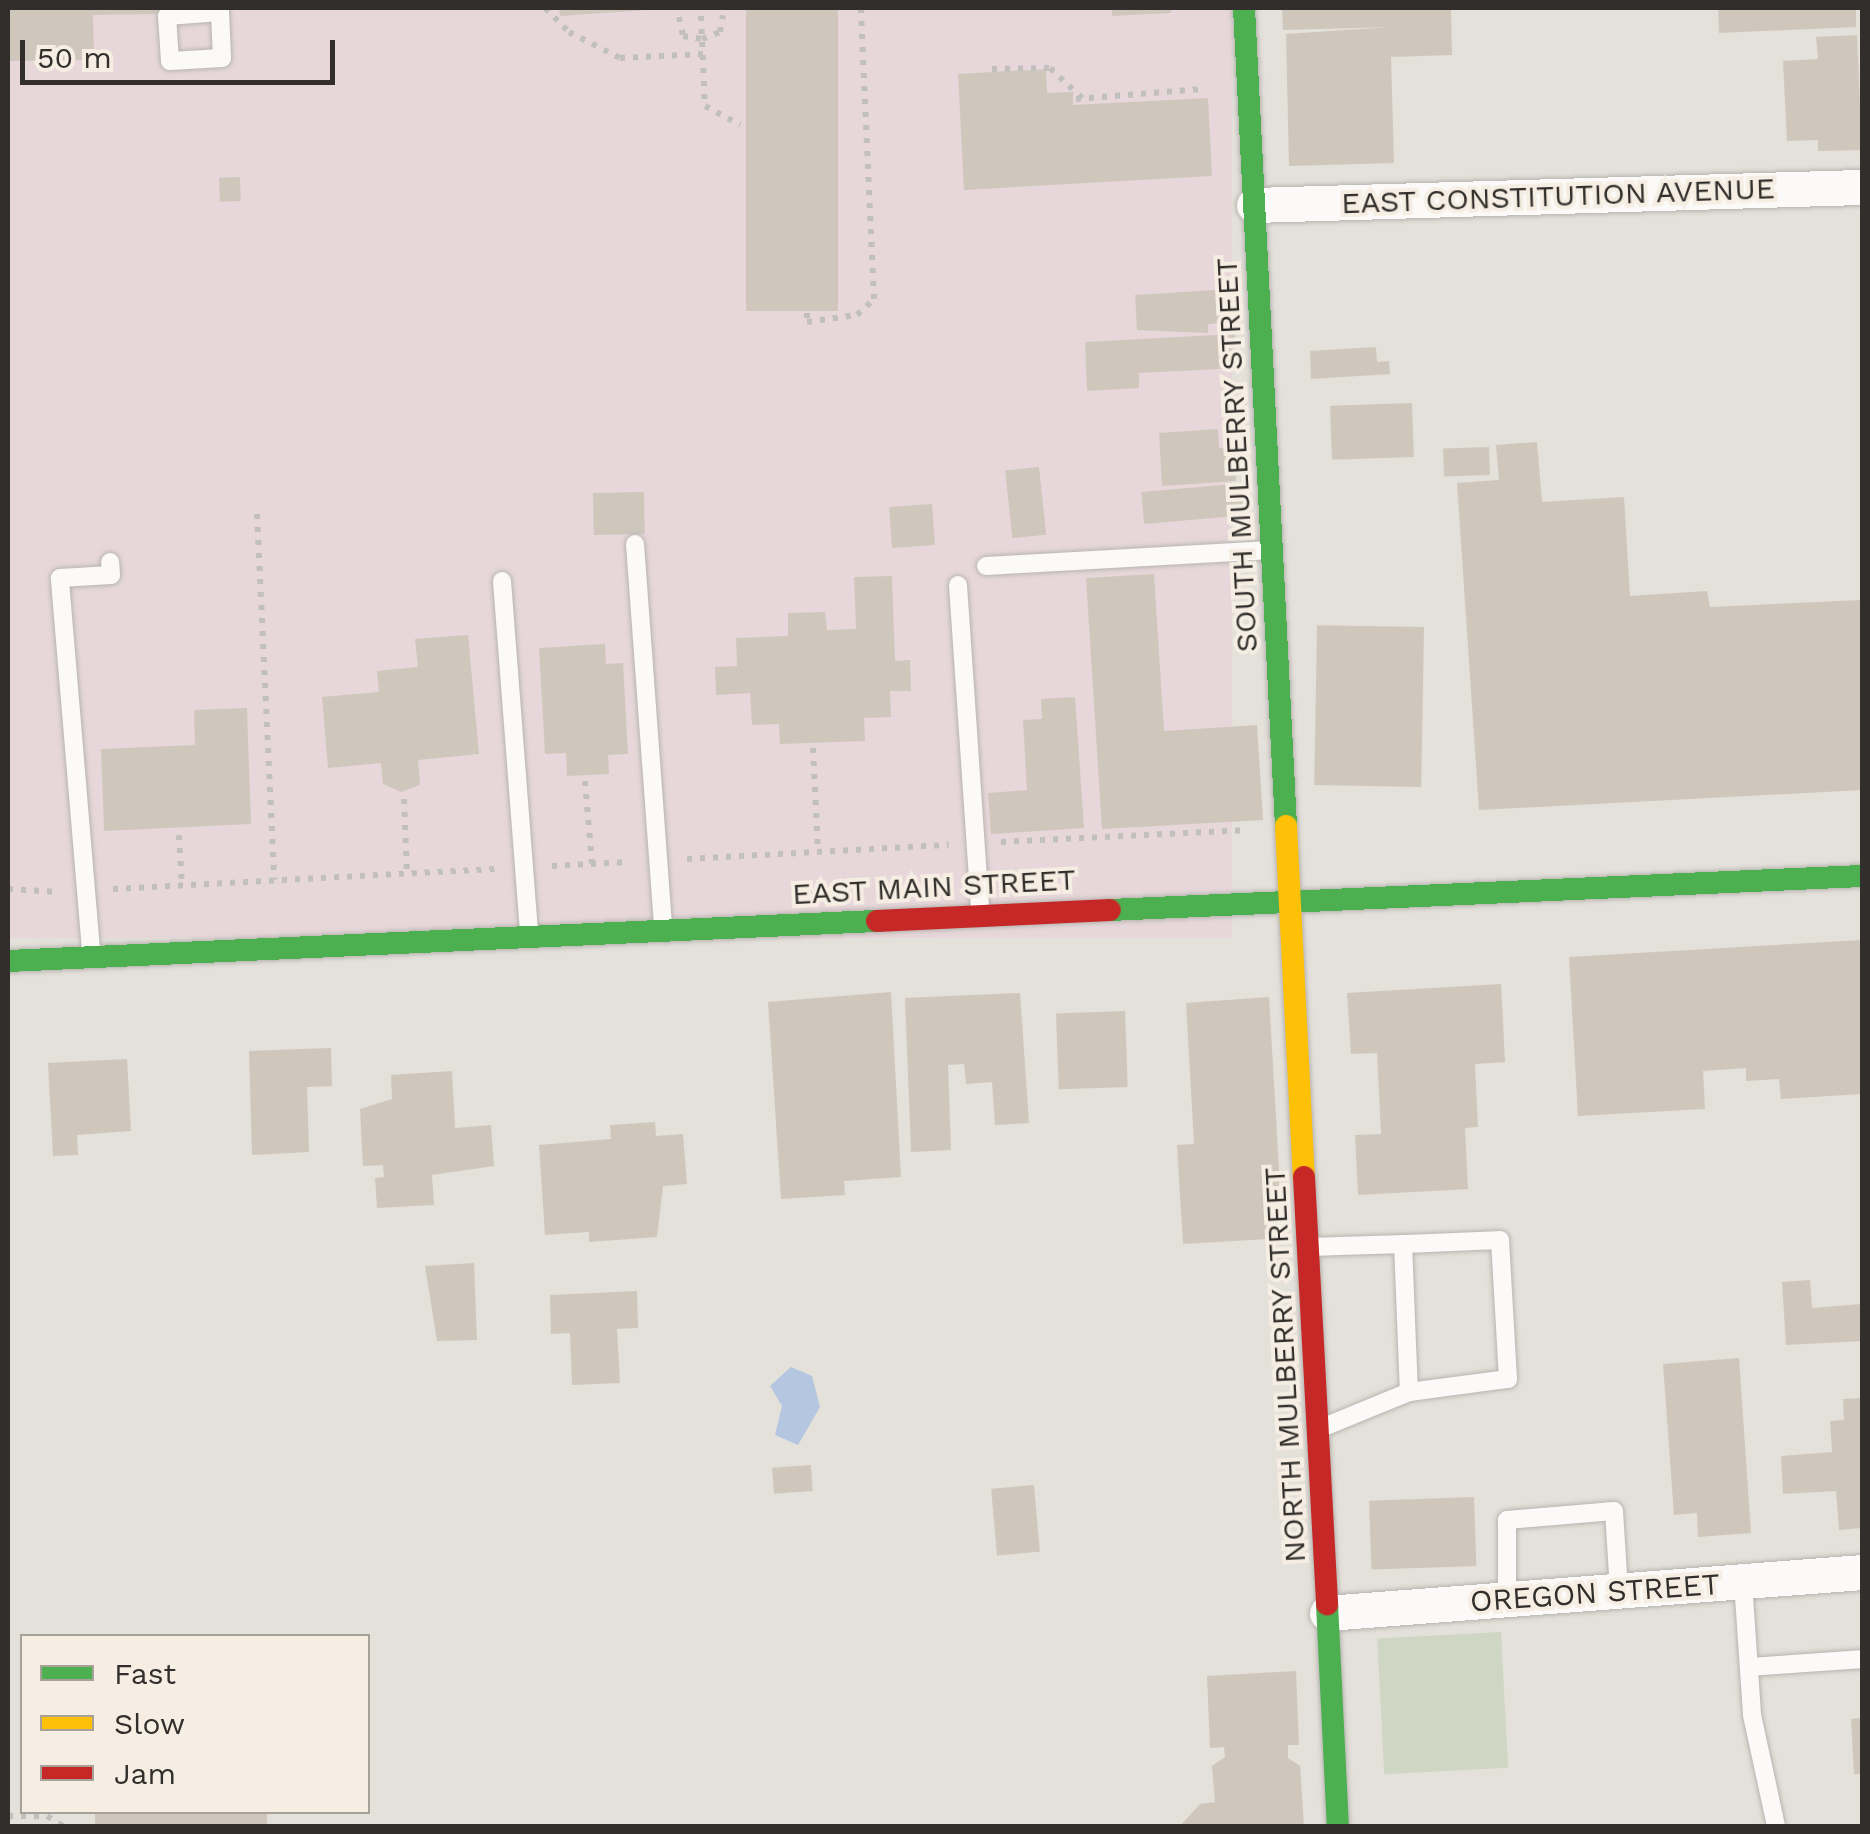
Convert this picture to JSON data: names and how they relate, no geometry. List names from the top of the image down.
{
  "streets": {
    "main road": ["SOUTH MULBERRY STREET", "EAST MAIN STREET", "NORTH MULBERRY STREET"],
    "street": ["EAST CONSTITUTION AVENUE", "OREGON STREET"]
  },
  "crossings": [
    ["EAST CONSTITUTION AVENUE", "SOUTH MULBERRY STREET"],
    ["SOUTH MULBERRY STREET", "EAST MAIN STREET"],
    ["SOUTH MULBERRY STREET", "NORTH MULBERRY STREET"],
    ["EAST MAIN STREET", "NORTH MULBERRY STREET"],
    ["NORTH MULBERRY STREET", "OREGON STREET"]
  ],
  "legend": ["Fast", "Slow", "Jam"],
  "scale_bar": "50 m"
}
